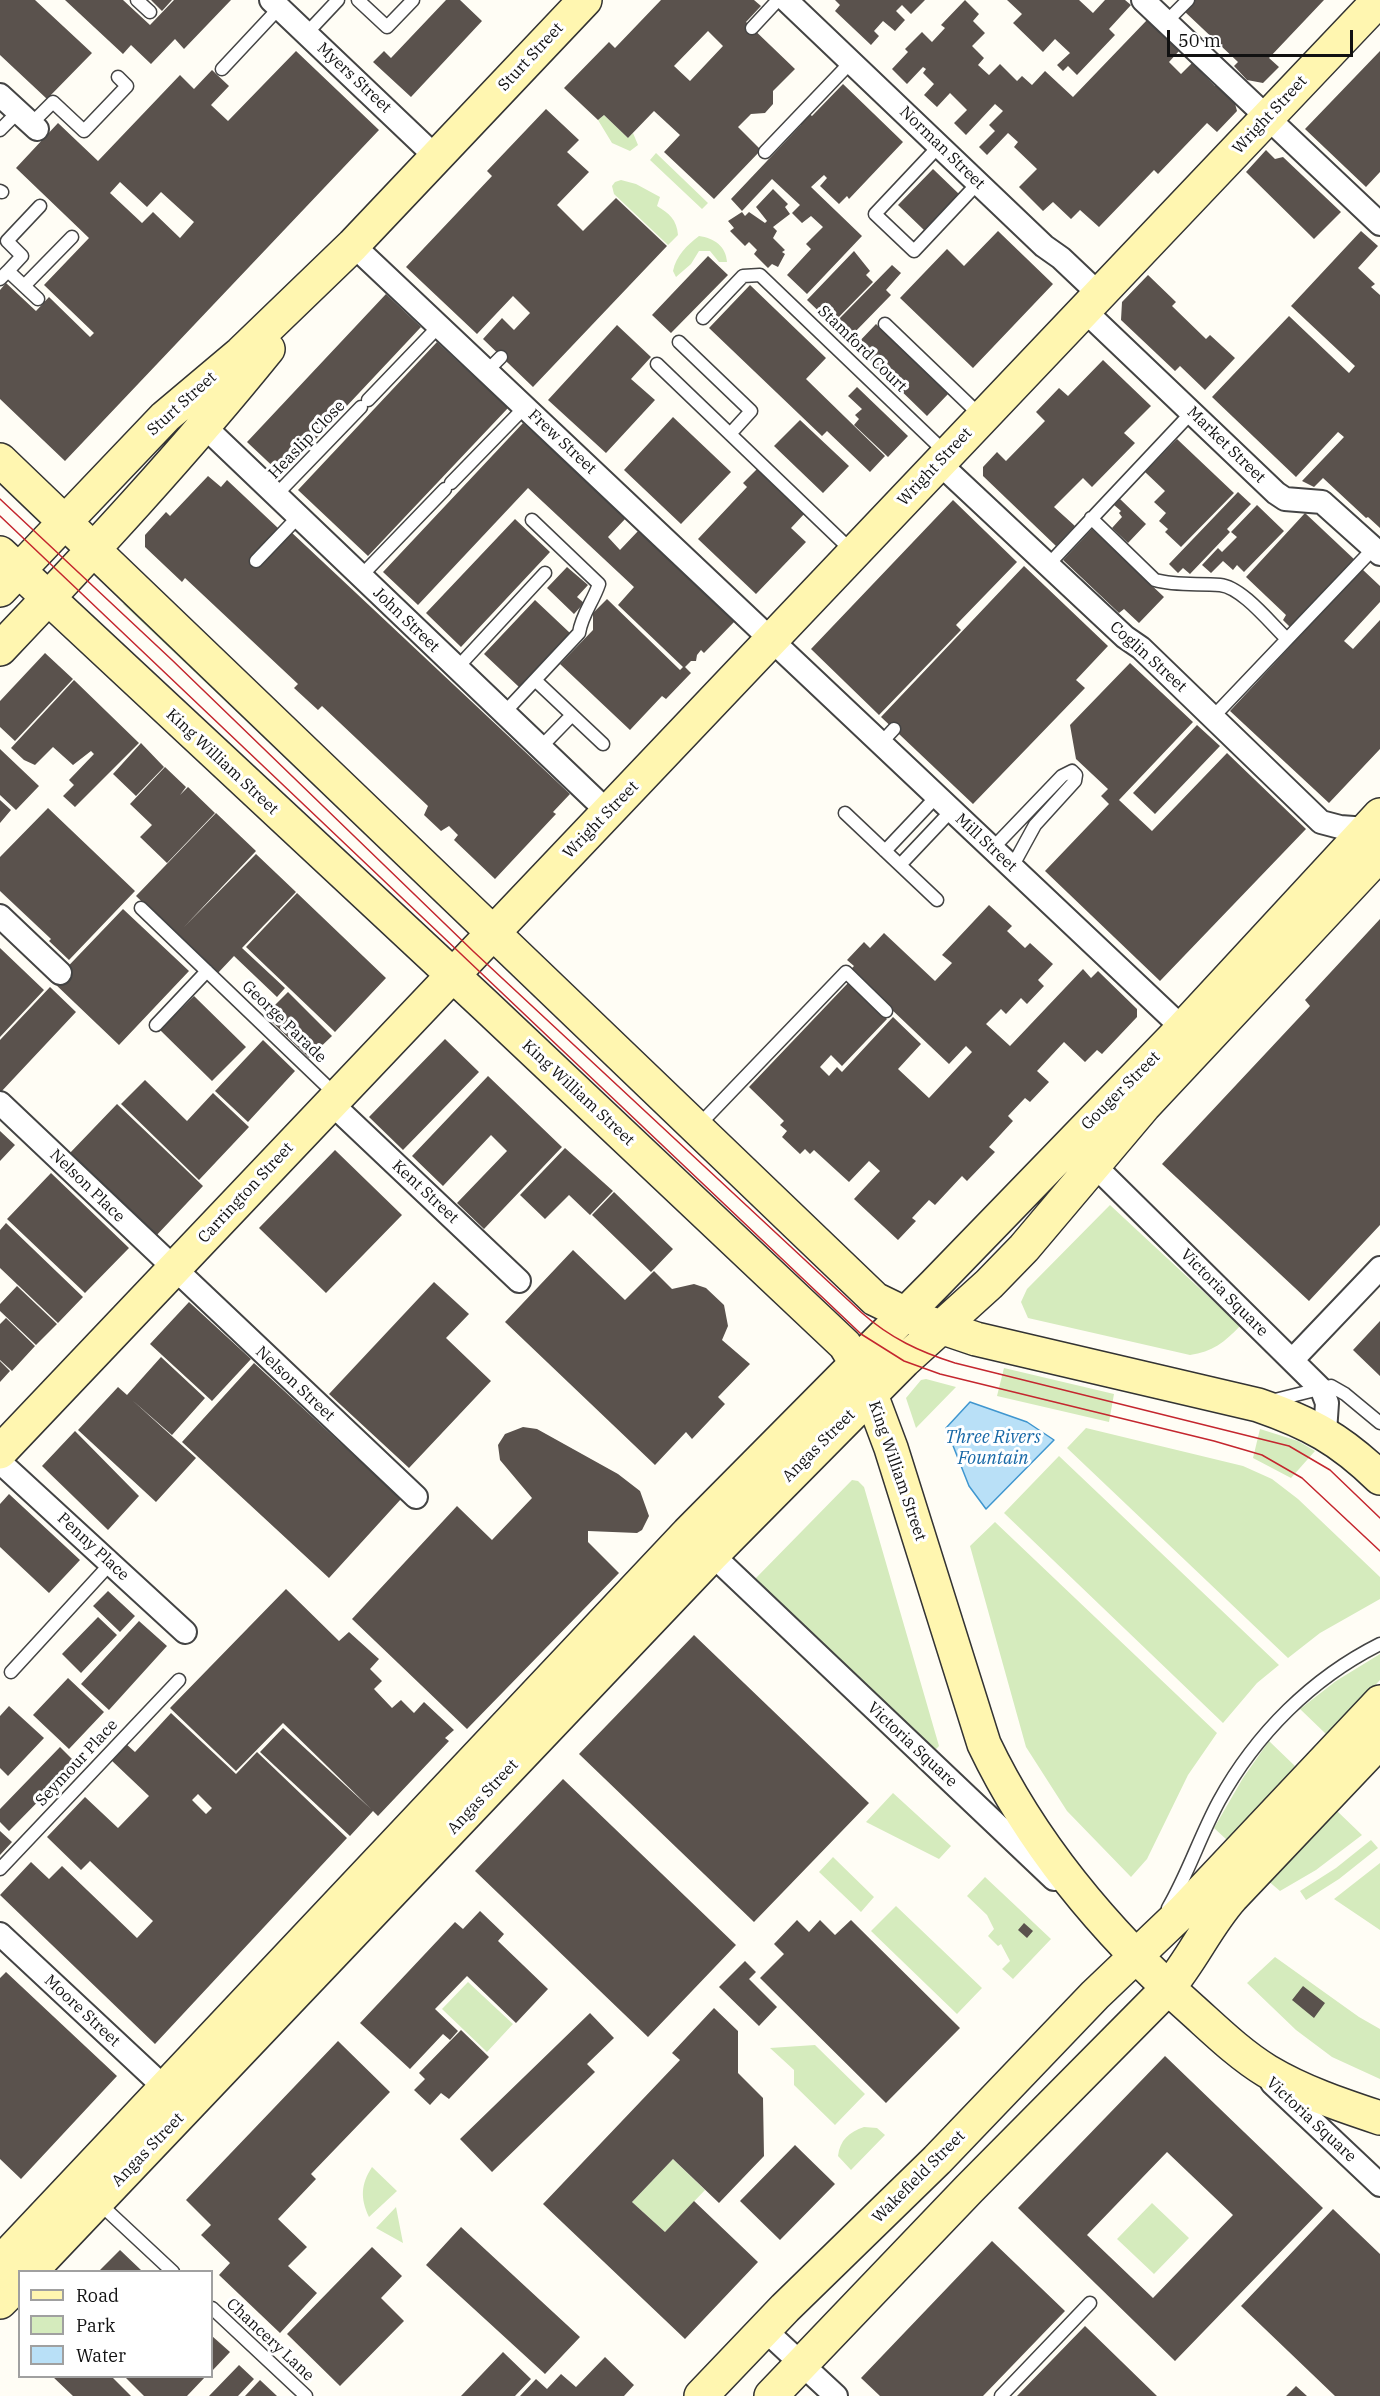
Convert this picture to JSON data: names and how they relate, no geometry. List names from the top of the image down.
{
  "streets": {
    "street": [
      "Sturt Street",
      "Myers Street",
      "Wright Street",
      "Norman Street",
      "Frew Street",
      "Market Street",
      "John Street",
      "Coglin Street",
      "King William Street",
      "Mill Street",
      "Gouger Street",
      "Nelson Place",
      "Kent Street",
      "Carrington Street",
      "Victoria Square",
      "Nelson Street",
      "Angas Street",
      "Penny Place",
      "Moore Street",
      "Wakefield Street"
    ],
    "lane": [
      "Stamford Court",
      "Heaslip Close",
      "George Parade",
      "Seymour Place",
      "Chancery Lane"
    ]
  },
  "crossings": [
    ["Sturt Street", "Myers Street"],
    ["Sturt Street", "Frew Street"],
    ["Sturt Street", "John Street"],
    ["Sturt Street", "King William Street"],
    ["Wright Street", "Norman Street"],
    ["Wright Street", "Stamford Court"],
    ["Wright Street", "Frew Street"],
    ["Wright Street", "Market Street"],
    ["Wright Street", "John Street"],
    ["Wright Street", "Coglin Street"],
    ["Wright Street", "Mill Street"],
    ["Wright Street", "Carrington Street"],
    ["Norman Street", "Market Street"],
    ["Stamford Court", "Coglin Street"],
    ["Heaslip Close", "Frew Street"],
    ["Heaslip Close", "John Street"],
    ["Frew Street", "Mill Street"],
    ["Coglin Street", "Gouger Street"],
    ["King William Street", "Gouger Street"],
    ["King William Street", "Carrington Street"],
    ["King William Street", "Victoria Square"],
    ["King William Street", "Angas Street"],
    ["Mill Street", "Gouger Street"],
    ["George Parade", "Kent Street"],
    ["George Parade", "Carrington Street"],
    ["Gouger Street", "Victoria Square"],
    ["Gouger Street", "Angas Street"],
    ["Nelson Place", "Carrington Street"],
    ["Nelson Place", "Nelson Street"],
    ["Kent Street", "Carrington Street"],
    ["Carrington Street", "Nelson Street"],
    ["Carrington Street", "Penny Place"],
    ["Victoria Square", "Angas Street"],
    ["Victoria Square", "Wakefield Street"],
    ["Angas Street", "Moore Street"]
  ],
  "water": ["Three Rivers Fountain"],
  "legend": ["Road", "Park", "Water"],
  "scale_bar": "50 m"
}
